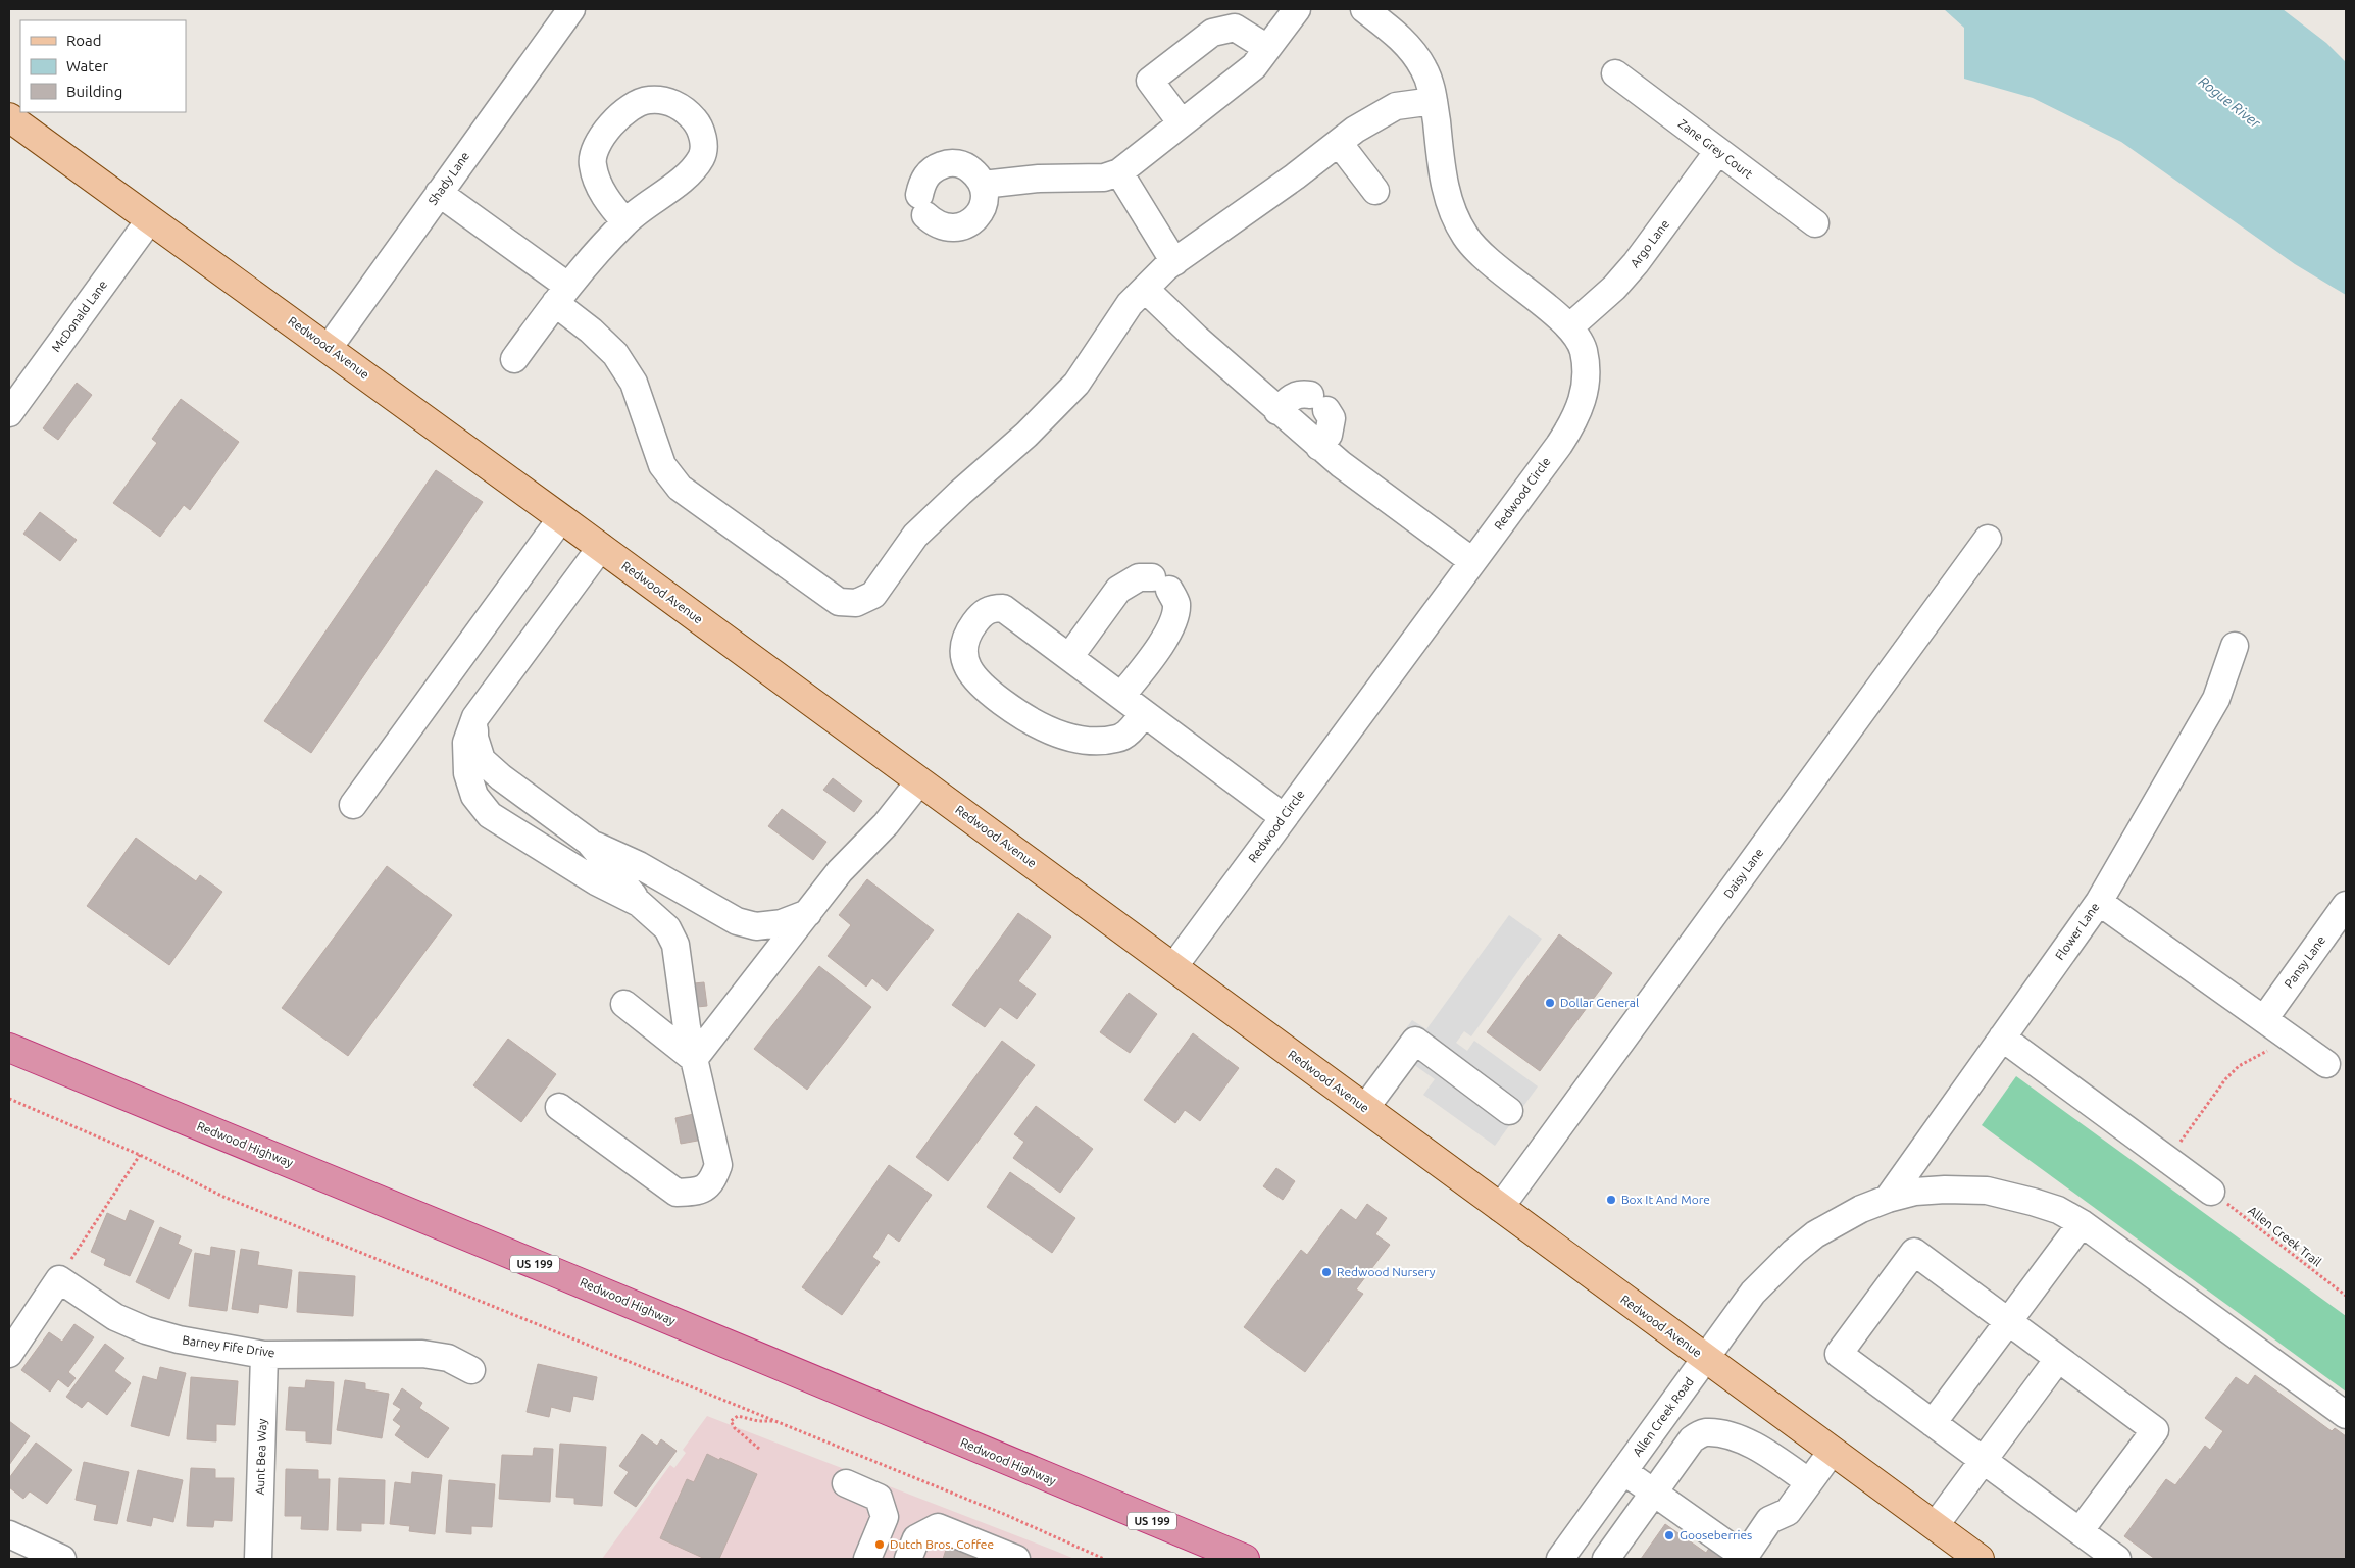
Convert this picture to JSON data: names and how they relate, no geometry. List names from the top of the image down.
{
  "streets": {
    "highway": ["Redwood Highway", "US 199"],
    "main road": ["Redwood Avenue"],
    "street": [
      "Zane Grey Court",
      "Shady Lane",
      "Argo Lane",
      "McDonald Lane",
      "Redwood Circle",
      "Daisy Lane",
      "Flower Lane",
      "Pansy Lane",
      "Barney Fife Drive",
      "Allen Creek Road",
      "Aunt Bea Way"
    ],
    "path": ["Allen Creek Trail"]
  },
  "crossings": [
    ["Zane Grey Court", "Argo Lane"],
    ["Shady Lane", "Redwood Avenue"],
    ["Argo Lane", "Redwood Circle"],
    ["McDonald Lane", "Redwood Avenue"],
    ["Redwood Avenue", "Redwood Circle"],
    ["Redwood Avenue", "Daisy Lane"],
    ["Redwood Avenue", "Allen Creek Road"],
    ["Flower Lane", "Allen Creek Road"],
    ["Barney Fife Drive", "Aunt Bea Way"]
  ],
  "water": ["Rogue River"],
  "places": [
    "Dollar General",
    "Box It And More",
    "Redwood Nursery",
    "Gooseberries",
    "Dutch Bros. Coffee"
  ],
  "legend": ["Road", "Water", "Building"]
}
